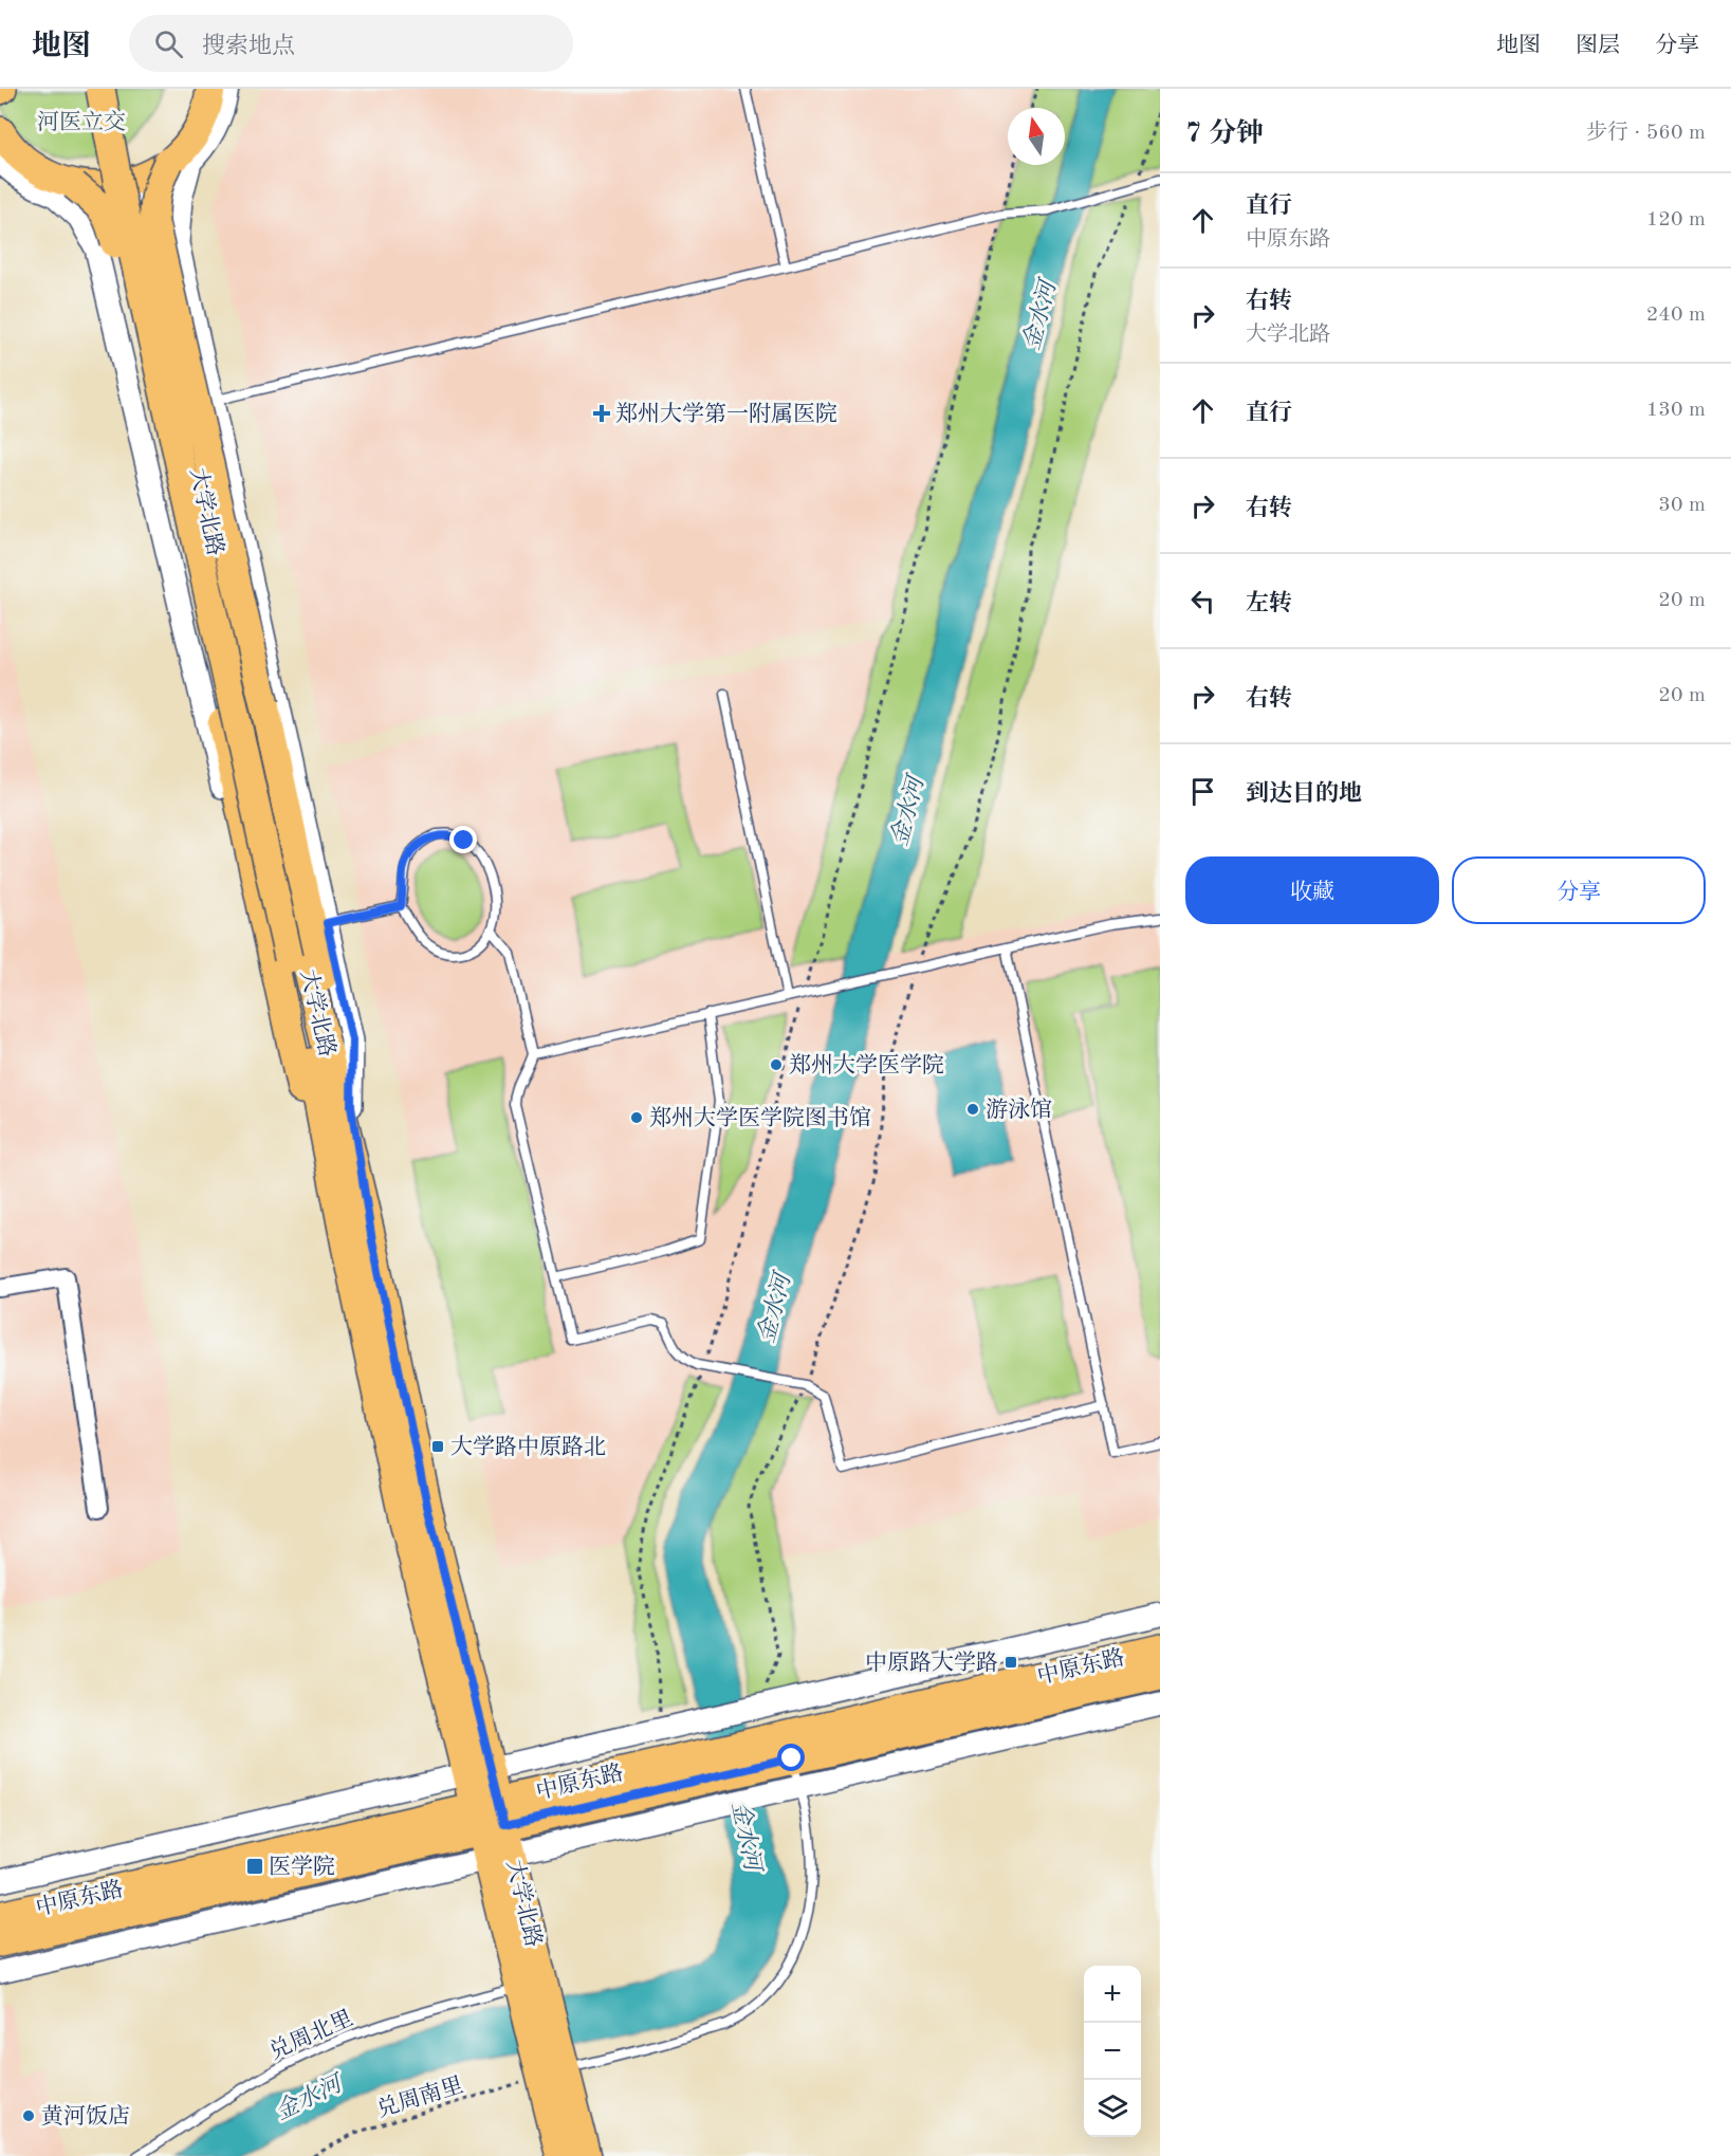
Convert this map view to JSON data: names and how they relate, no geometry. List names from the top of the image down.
{
  "streets": {
    "main road": ["大学北路", "中原东路"],
    "lane": ["兑周北里"],
    "path": ["兑周南里"]
  },
  "crossings": [
    ["大学北路", "中原东路"],
    ["大学北路", "兑周北里"],
    ["大学北路", "兑周南里"]
  ],
  "water": ["金水河"],
  "parks": ["河医立交"],
  "places": {
    "health": ["郑州大学第一附属医院"],
    "other": [
      "郑州大学医学院",
      "游泳馆",
      "郑州大学医学院图书馆",
      "黄河饭店"
    ],
    "transit": ["大学路中原路北", "中原路大学路", "医学院"]
  },
  "north": "top",
  "page": {
    "header": "地图",
    "search": "搜索地点",
    "nav": ["地图", "图层", "分享"],
    "heading": ["7 分钟", "步行 · 560 m"],
    "list": [
      ["直行", "中原东路", "120 m"],
      ["右转", "大学北路", "240 m"],
      ["直行", "130 m"],
      ["右转", "30 m"],
      ["左转", "20 m"],
      ["右转", "20 m"],
      "到达目的地"
    ],
    "buttons": ["收藏", "分享"],
    "map_buttons": ["+", "−"]
  }
}
